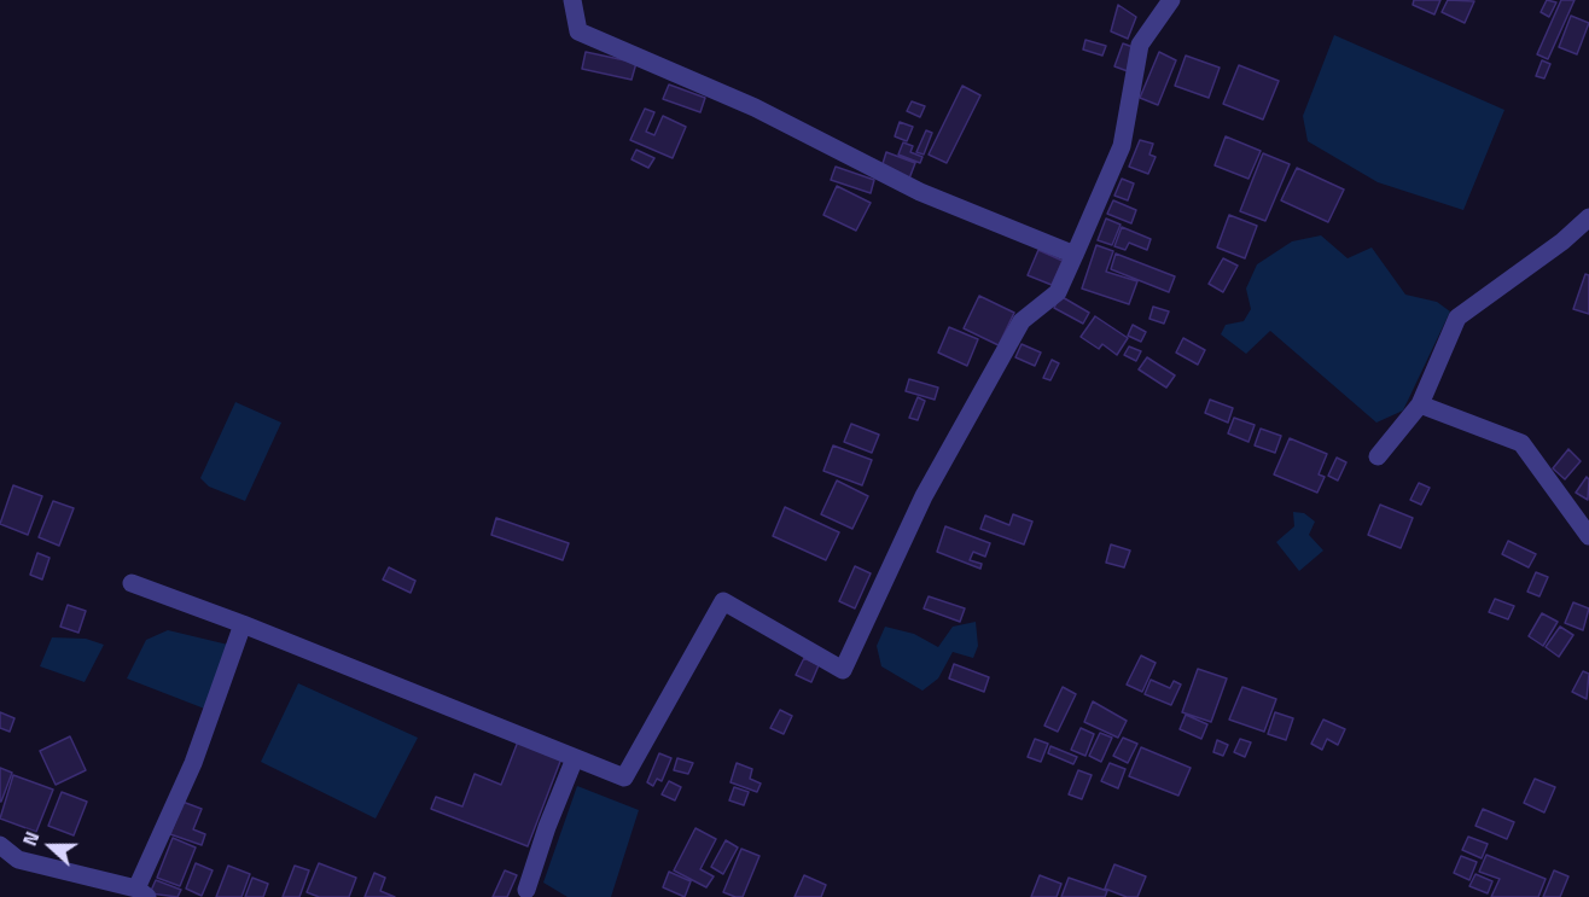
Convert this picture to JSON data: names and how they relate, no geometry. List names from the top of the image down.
{
  "north": "left"
}
